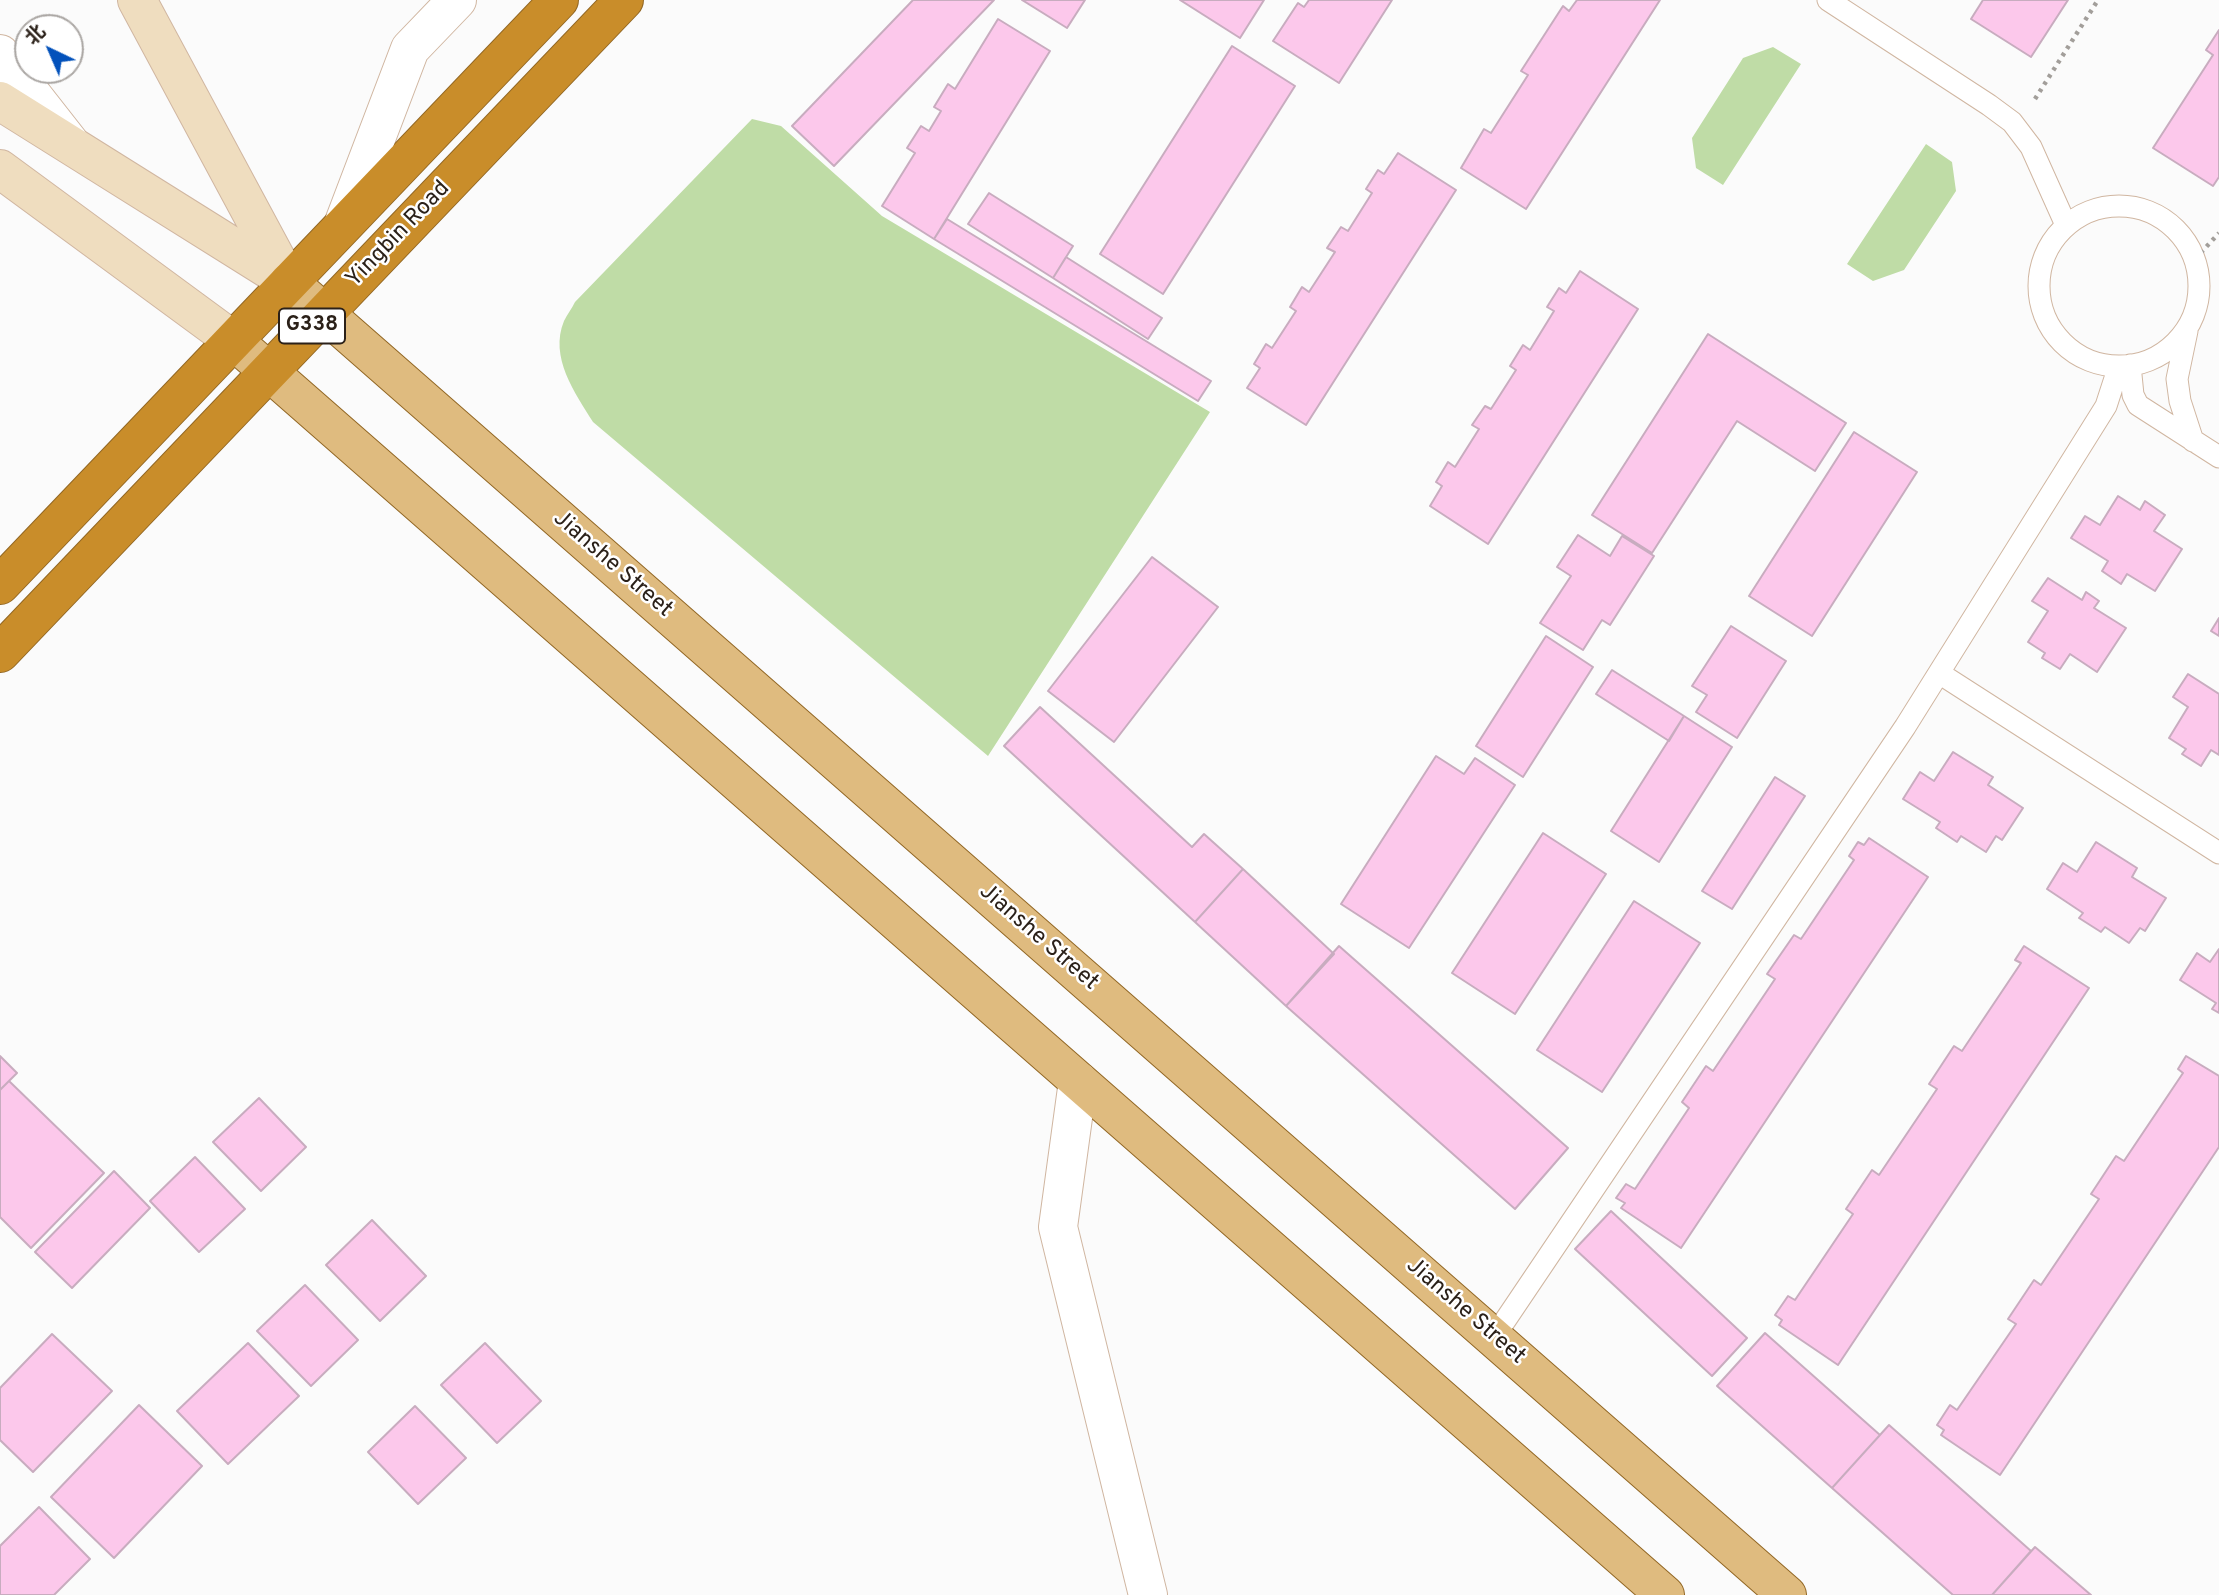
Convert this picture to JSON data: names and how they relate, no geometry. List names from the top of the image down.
{
  "streets": {
    "highway": ["Yingbin Road", "G338"],
    "main road": ["Jianshe Street"]
  },
  "crossings": [
    ["Yingbin Road", "Jianshe Street"]
  ],
  "north": "top left"
}
